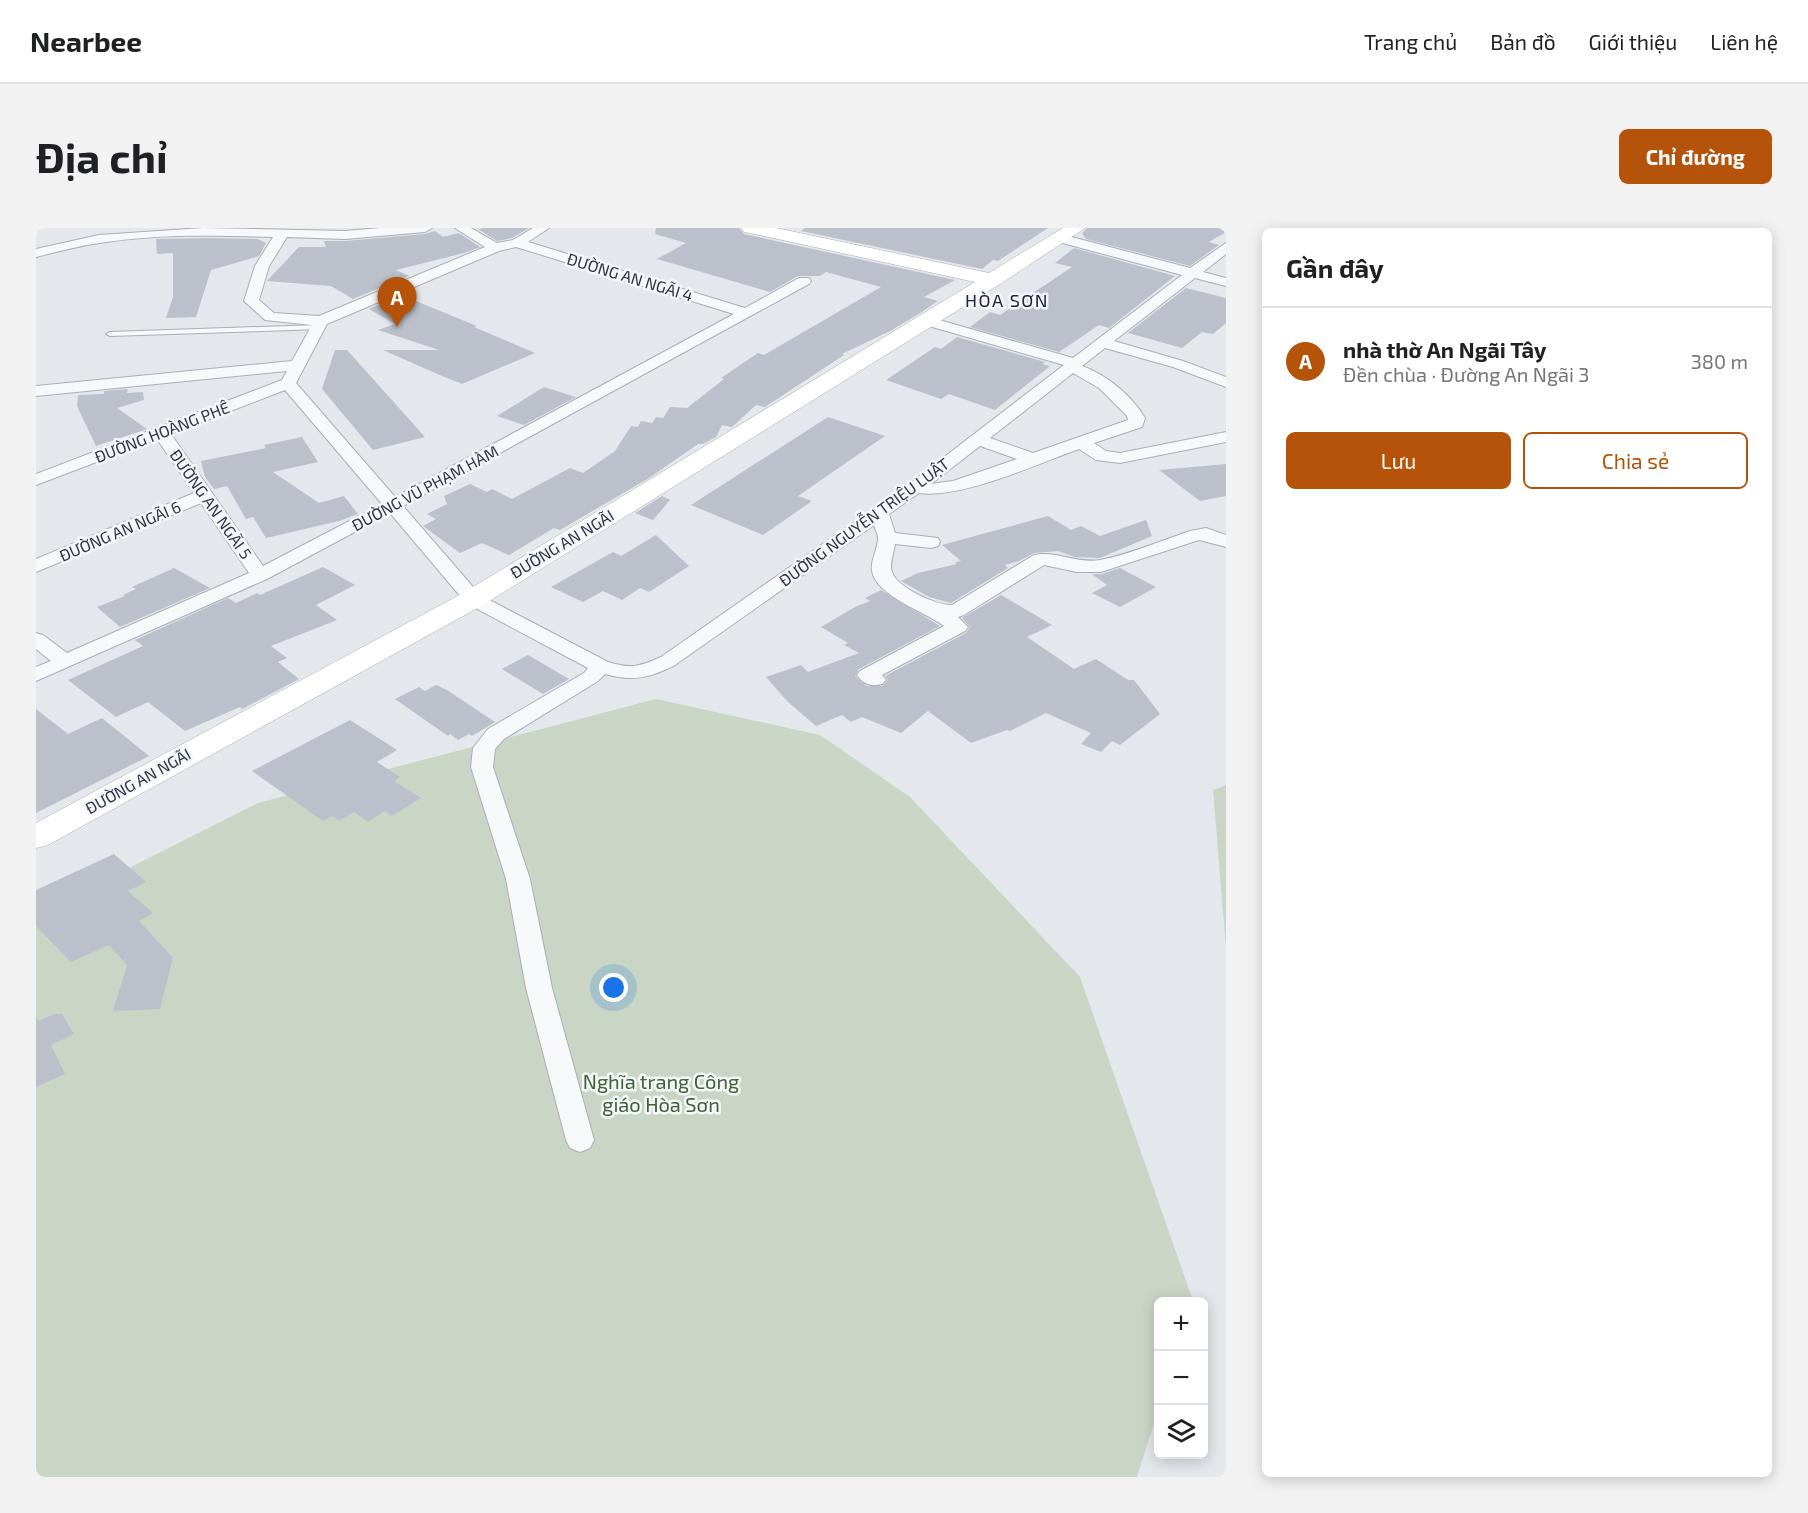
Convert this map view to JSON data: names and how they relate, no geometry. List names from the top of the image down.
{
  "streets": {
    "main road": ["ĐƯỜNG AN NGÃI"],
    "street": [
      "ĐƯỜNG AN NGÃI 4",
      "ĐƯỜNG HOÀNG PHÊ",
      "ĐƯỜNG VŨ PHẠM HÀM",
      "ĐƯỜNG AN NGÃI 5",
      "ĐƯỜNG NGUYỄN TRIỆU LUẬT",
      "ĐƯỜNG AN NGÃI 6"
    ]
  },
  "crossings": [
    ["ĐƯỜNG AN NGÃI 4", "ĐƯỜNG VŨ PHẠM HÀM"],
    ["ĐƯỜNG HOÀNG PHÊ", "ĐƯỜNG AN NGÃI 5"],
    ["ĐƯỜNG VŨ PHẠM HÀM", "ĐƯỜNG AN NGÃI 5"],
    ["ĐƯỜNG AN NGÃI 5", "ĐƯỜNG AN NGÃI 6"],
    ["ĐƯỜNG NGUYỄN TRIỆU LUẬT", "ĐƯỜNG AN NGÃI"]
  ],
  "districts": ["HÒA SƠN"],
  "parks": ["Nghĩa trang Công giáo Hòa Sơn"],
  "page": {
    "header": "Nearbee",
    "nav": [
      "Trang chủ",
      "Bản đồ",
      "Giới thiệu",
      "Liên hệ"
    ],
    "buttons": [
      "Chỉ đường",
      ["Lưu", "Chia sẻ"]
    ],
    "title": "Địa chỉ",
    "heading": "Gần đây",
    "pins": "A",
    "list": [
      {
        "mark": "A",
        "name": "nhà thờ An Ngãi Tây",
        "note": "Đền chùa · Đường An Ngãi 3",
        "value": "380 m"
      }
    ],
    "map_buttons": ["+", "−"]
  }
}
